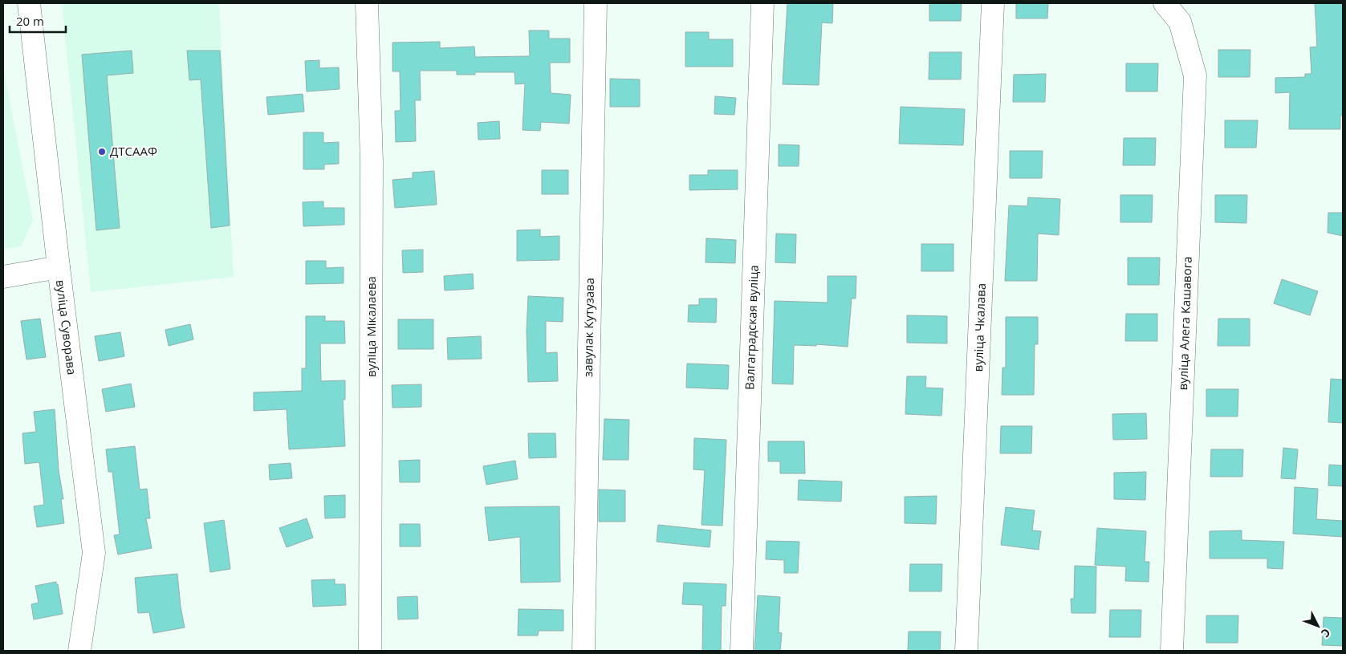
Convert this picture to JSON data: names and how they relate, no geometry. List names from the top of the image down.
{
  "streets": {
    "street": [
      "вуліца Алега Кашавога",
      "вуліца Мікалаева",
      "вуліца Суворава",
      "завулак Кутузава",
      "Валгаградская вуліца",
      "вуліца Чкалава"
    ]
  },
  "places": ["ДТСААФ"],
  "scale_bar": "20 m",
  "north": "bottom right"
}
